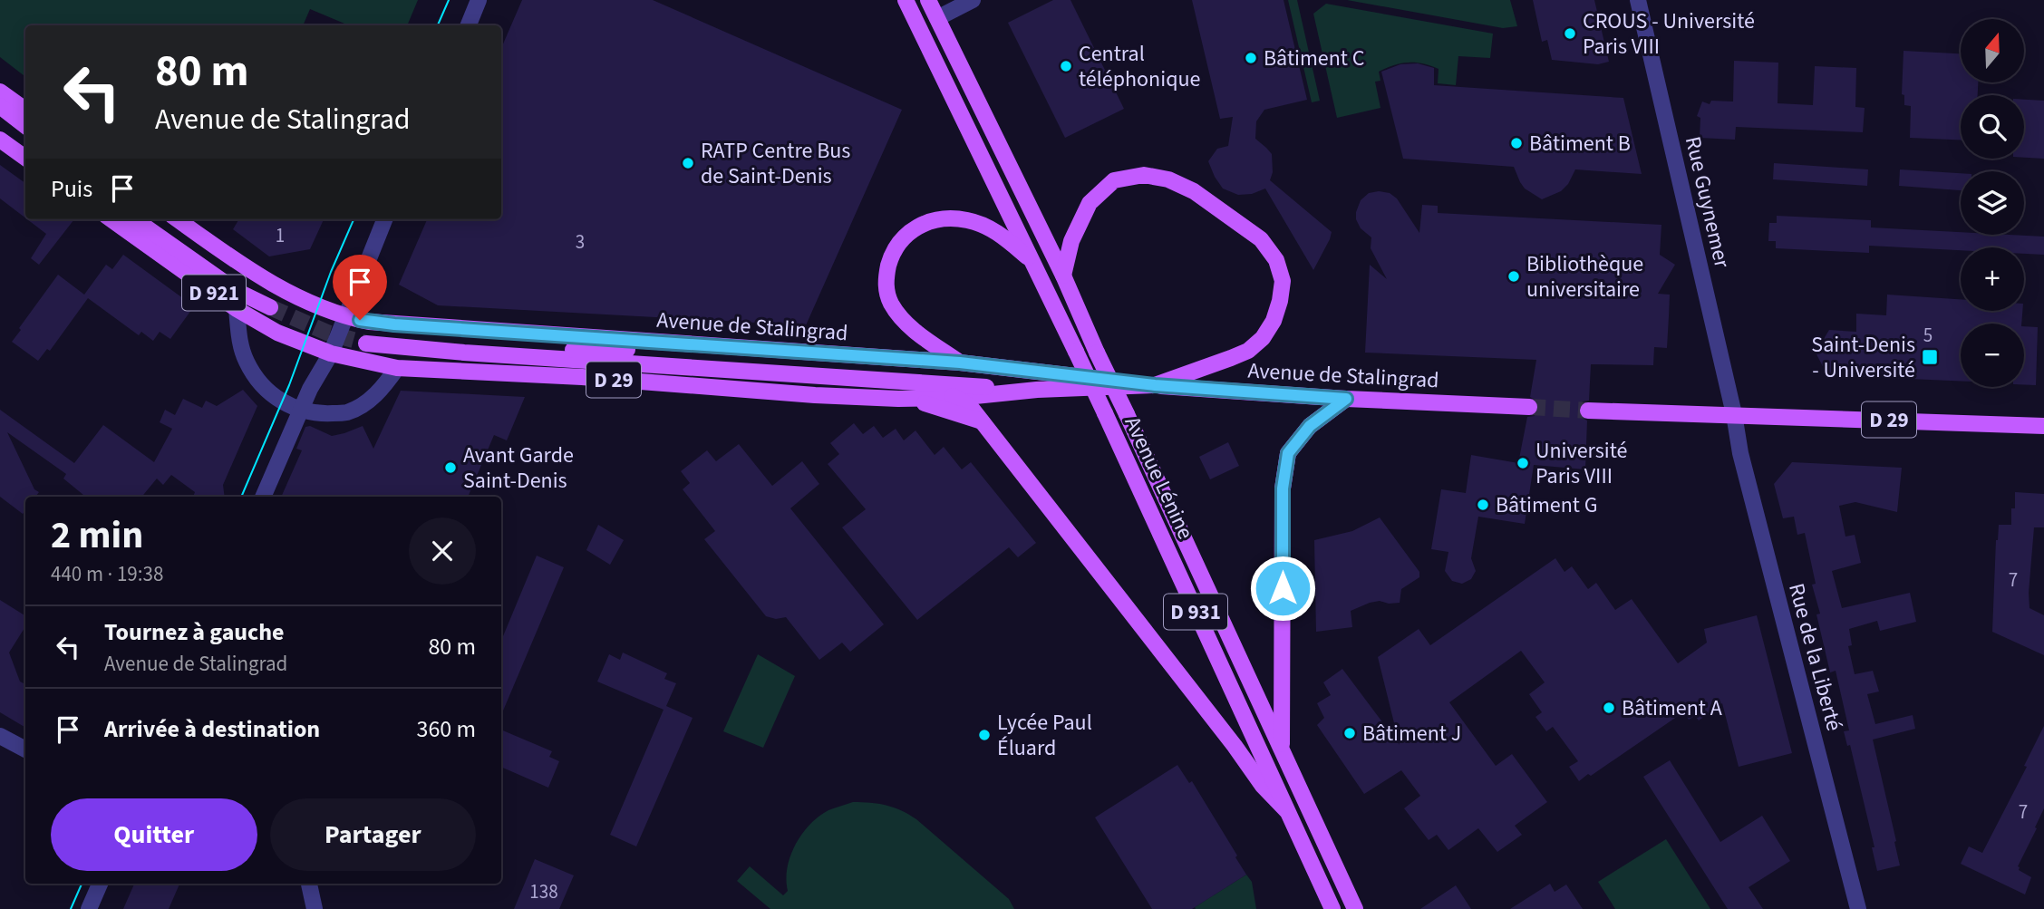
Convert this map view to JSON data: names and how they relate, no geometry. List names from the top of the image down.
{
  "streets": {
    "main road": [
      "D 921",
      "Avenue de Stalingrad",
      "D 29",
      "Avenue Lénine",
      "D 931"
    ],
    "street": ["Rue Guynemer", "Rue de la Liberté"]
  },
  "crossings": [
    ["Rue Guynemer", "D 29"],
    ["Rue Guynemer", "Rue de la Liberté"],
    ["D 921", "Avenue de Stalingrad"],
    ["Avenue de Stalingrad", "D 29"],
    ["D 29", "Rue de la Liberté"]
  ],
  "places": {
    "other": [
      "CROUS - Université Paris VIII",
      "Bâtiment C",
      "Central téléphonique",
      "Bâtiment B",
      "RATP Centre Bus de Saint-Denis",
      "Bibliothèque universitaire",
      "Université Paris VIII",
      "Avant Garde Saint-Denis",
      "Bâtiment G",
      "Bâtiment A",
      "Bâtiment J",
      "Lycée Paul Éluard"
    ],
    "transit": ["Saint-Denis - Université"]
  },
  "house_numbers": [
    "1",
    "3",
    "5",
    "7",
    "7",
    "138"
  ],
  "north": "top",
  "page": {
    "map_buttons": ["+", "−"],
    "turn": ["80 m", "Avenue de Stalingrad"],
    "then": "Puis",
    "heading": ["2 min", "440 m · 19:38"],
    "list": [
      {
        "name": "Tournez à gauche",
        "note": "Avenue de Stalingrad",
        "value": "80 m"
      },
      {
        "name": "Arrivée à destination",
        "value": "360 m"
      }
    ],
    "buttons": ["Quitter", "Partager"]
  }
}
